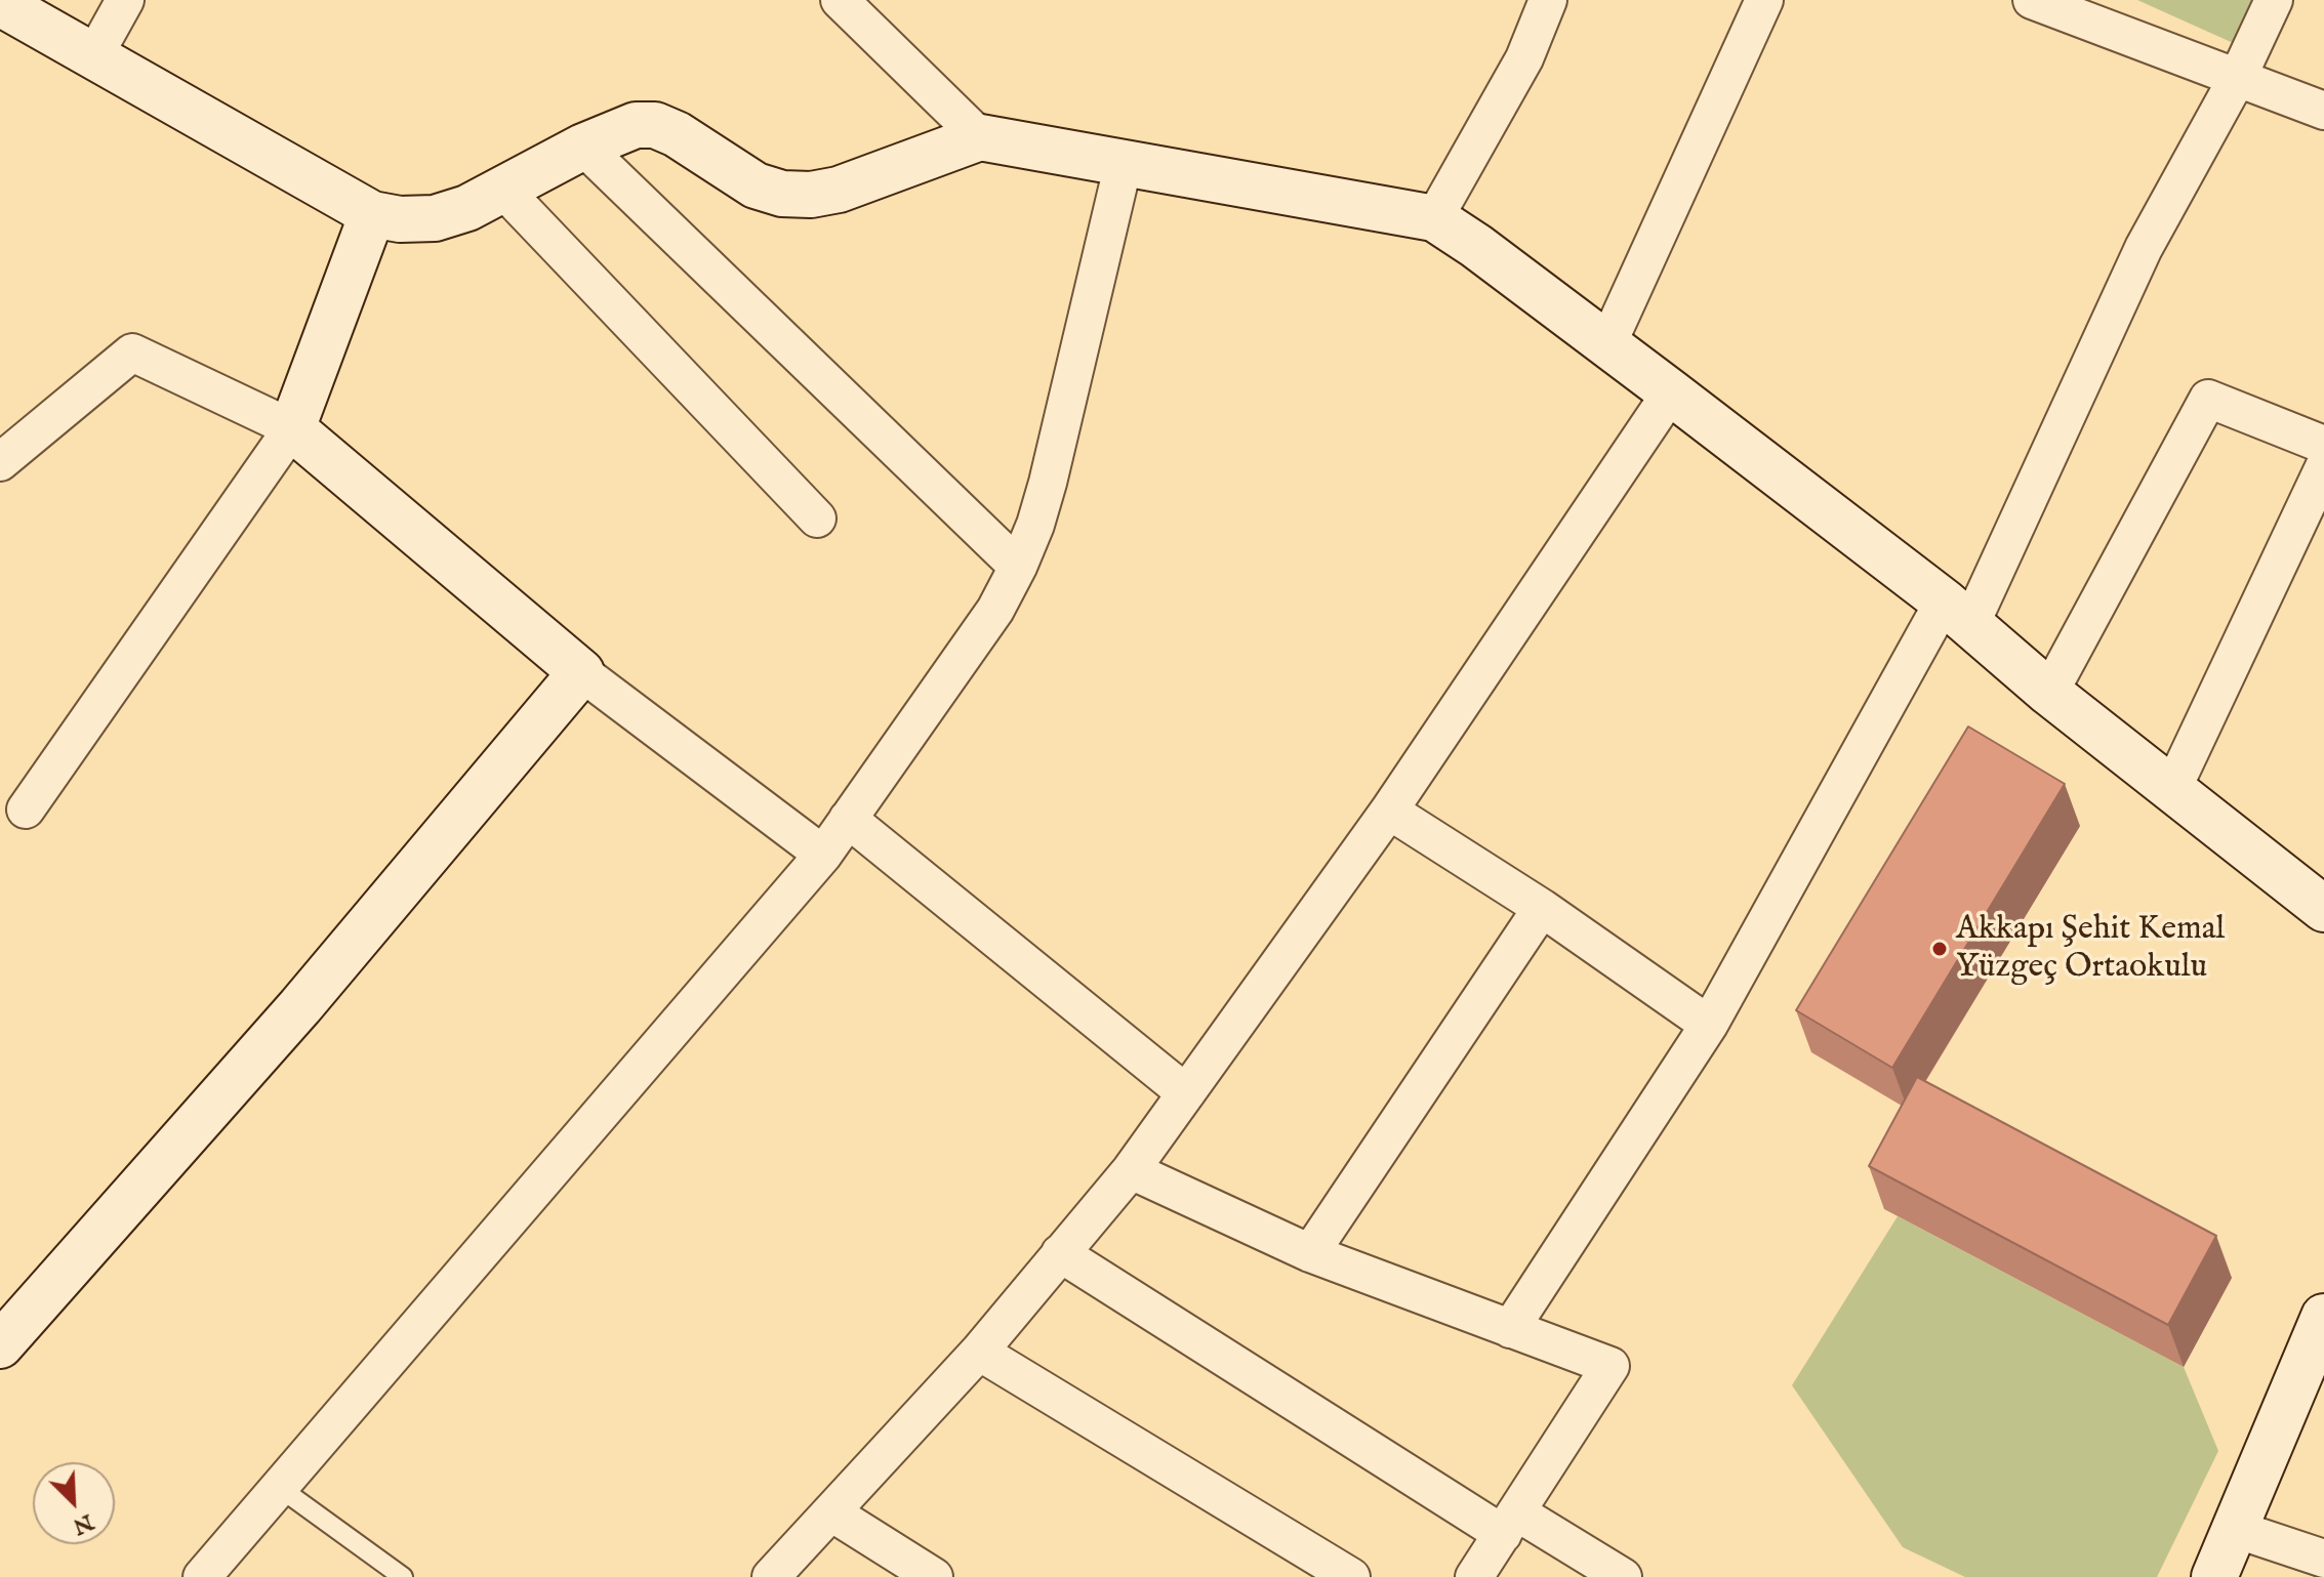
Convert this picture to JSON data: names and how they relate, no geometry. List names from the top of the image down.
{
  "places": ["Akkapı Şehit Kemal Yüzgeç Ortaokulu"],
  "north": "bottom right"
}
